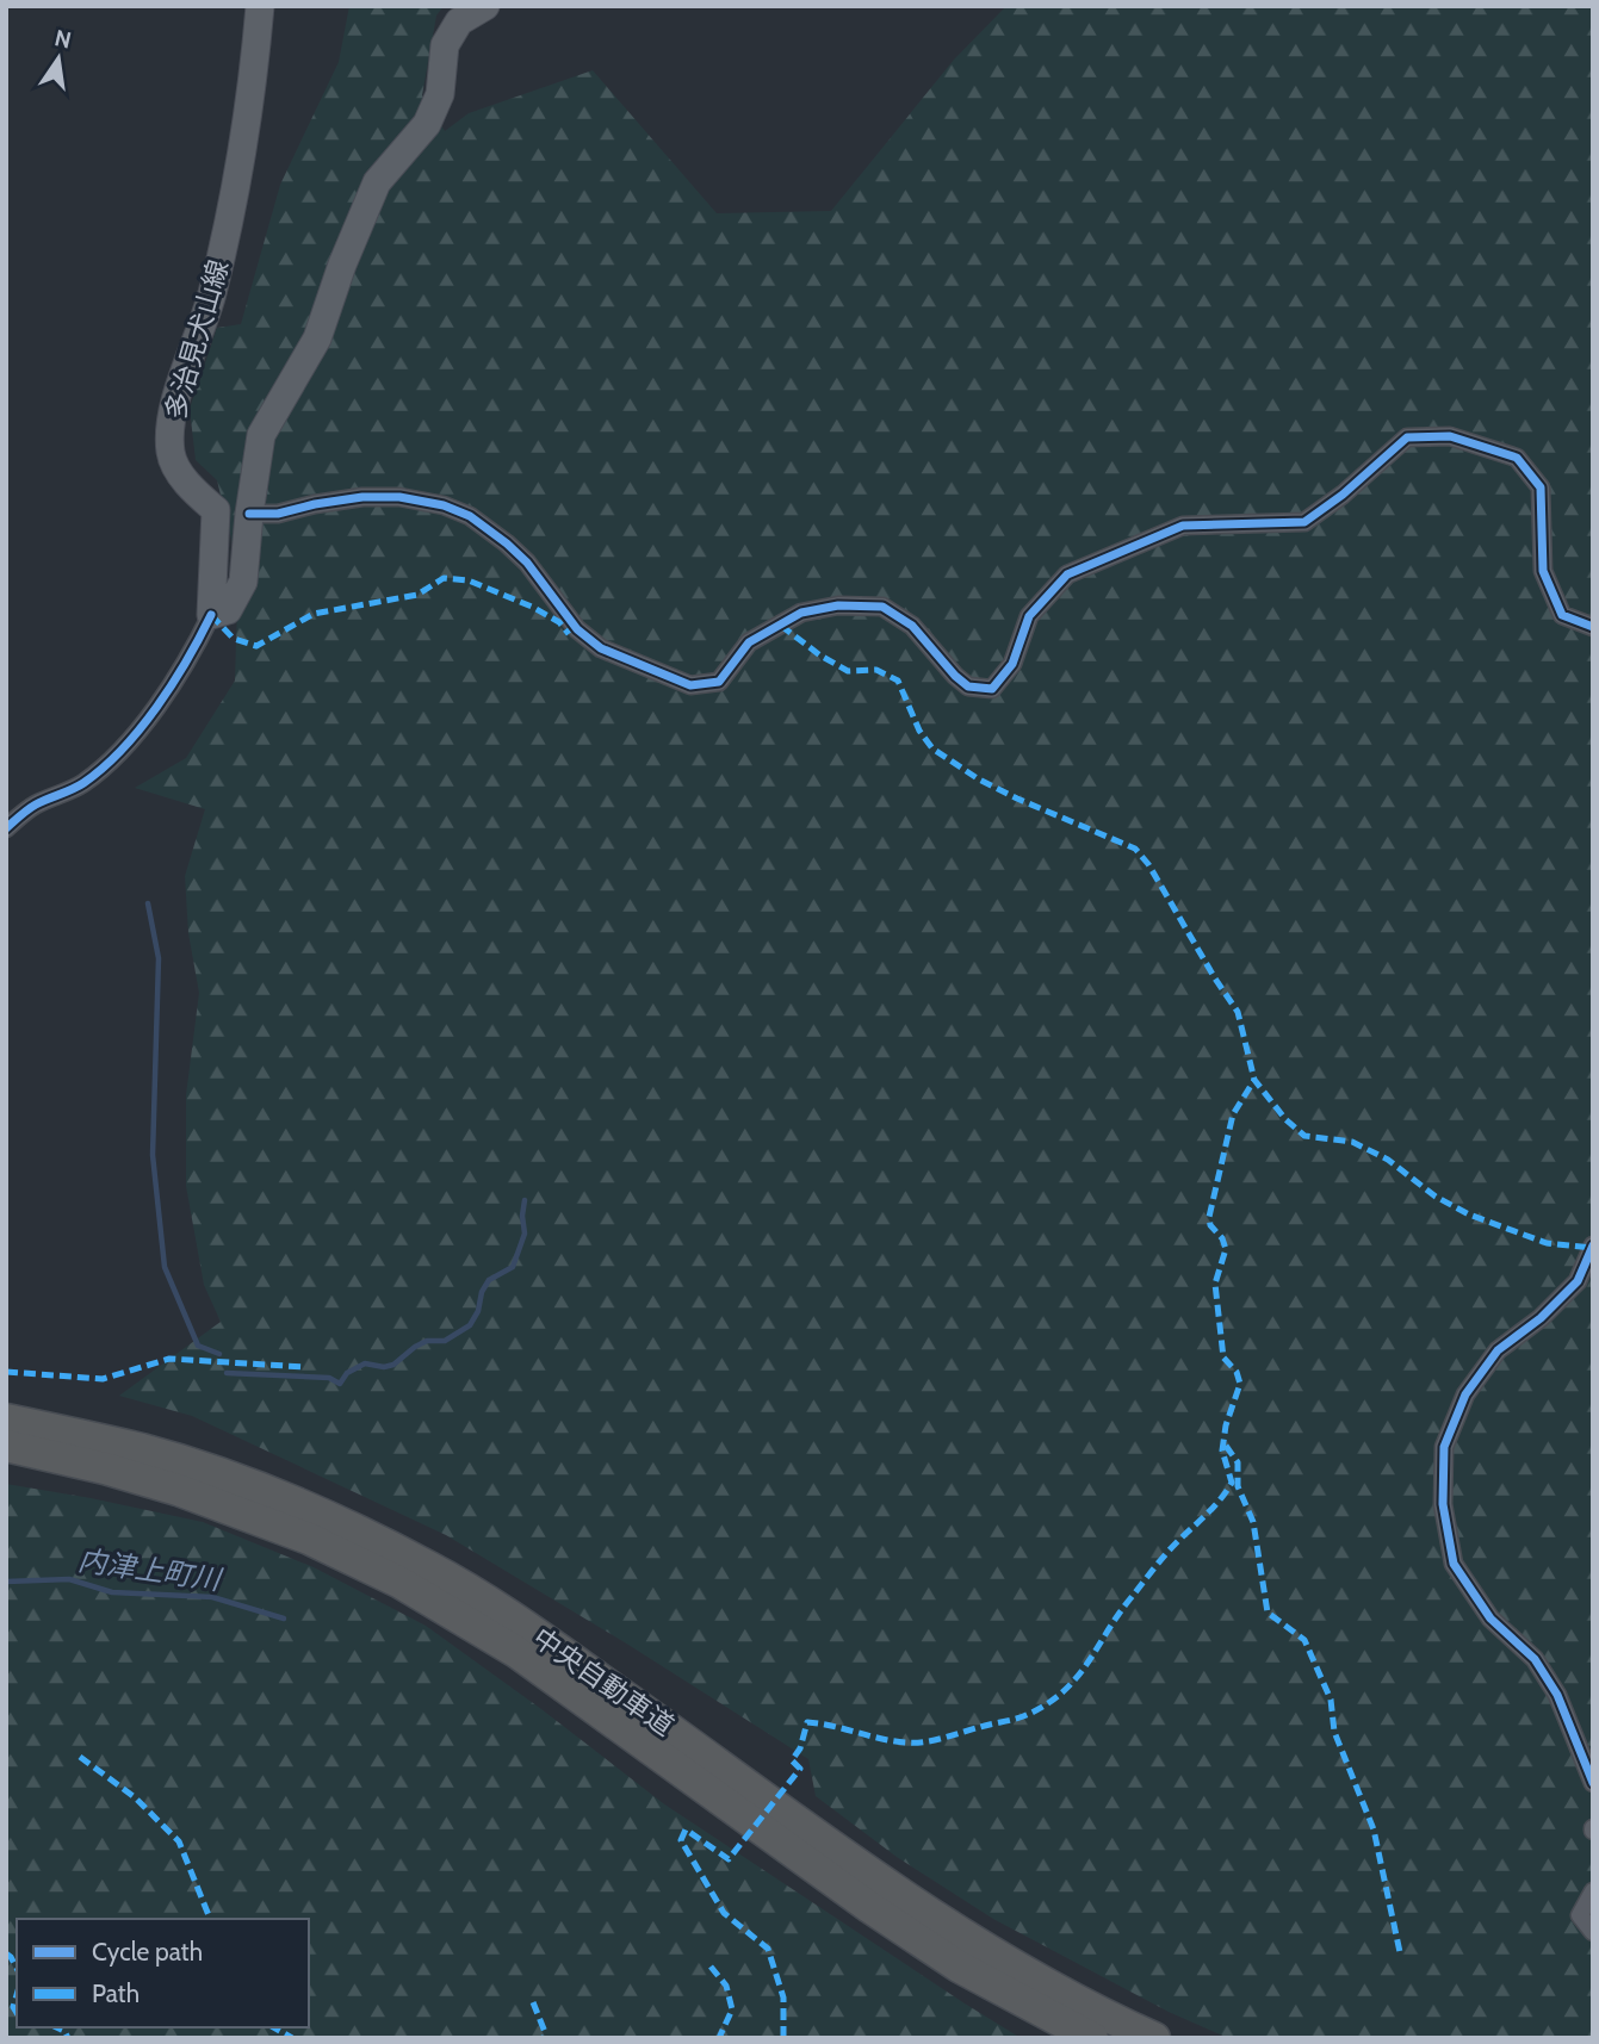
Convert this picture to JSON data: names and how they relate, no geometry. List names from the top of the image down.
{
  "streets": {
    "highway": ["中央自動車道"],
    "main road": ["多治見犬山線"]
  },
  "water": ["内津上町川"],
  "legend": ["Cycle path", "Path"],
  "north": "top"
}
